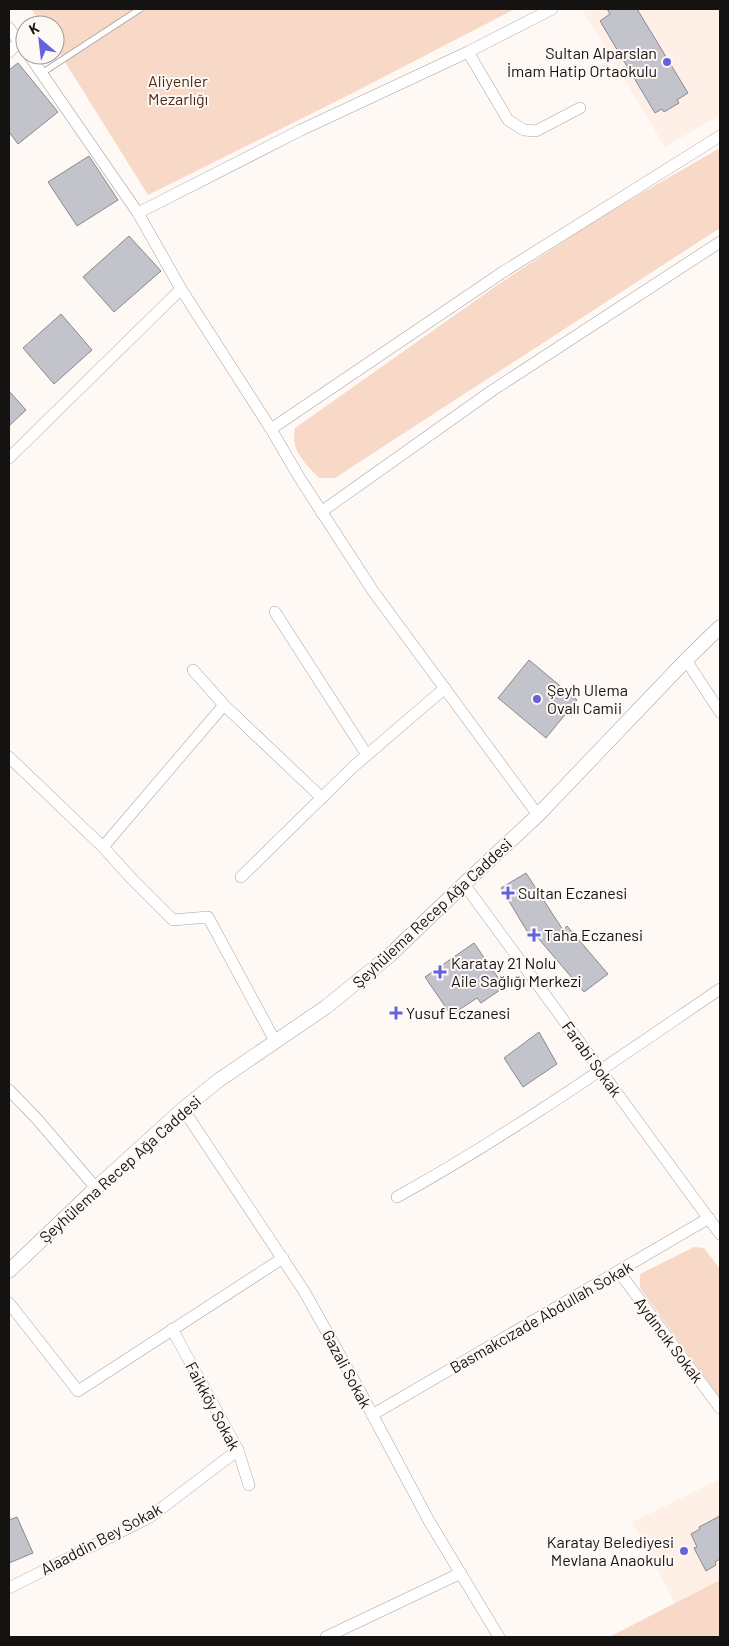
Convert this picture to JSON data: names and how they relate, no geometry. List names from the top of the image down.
{
  "streets": {
    "street": [
      "Şeyhülema Recep Ağa Caddesi",
      "Farabi Sokak",
      "Basmakcızade Abdullah Sokak",
      "Aydıncık Sokak",
      "Gazali Sokak",
      "Faikköy Sokak",
      "Alaaddin Bey Sokak"
    ]
  },
  "crossings": [
    ["Şeyhülema Recep Ağa Caddesi", "Farabi Sokak"],
    ["Şeyhülema Recep Ağa Caddesi", "Gazali Sokak"],
    ["Farabi Sokak", "Basmakcızade Abdullah Sokak"],
    ["Basmakcızade Abdullah Sokak", "Aydıncık Sokak"],
    ["Basmakcızade Abdullah Sokak", "Gazali Sokak"],
    ["Faikköy Sokak", "Alaaddin Bey Sokak"]
  ],
  "parks": ["Aliyenler Mezarlığı"],
  "places": {
    "other": ["Sultan Alparslan İmam Hatip Ortaokulu", "Şeyh Ulema Ovalı Camii", "Karatay Belediyesi Mevlana Anaokulu"],
    "health": [
      "Sultan Eczanesi",
      "Taha Eczanesi",
      "Karatay 21 Nolu Aile Sağlığı Merkezi",
      "Yusuf Eczanesi"
    ]
  },
  "north": "top left"
}
